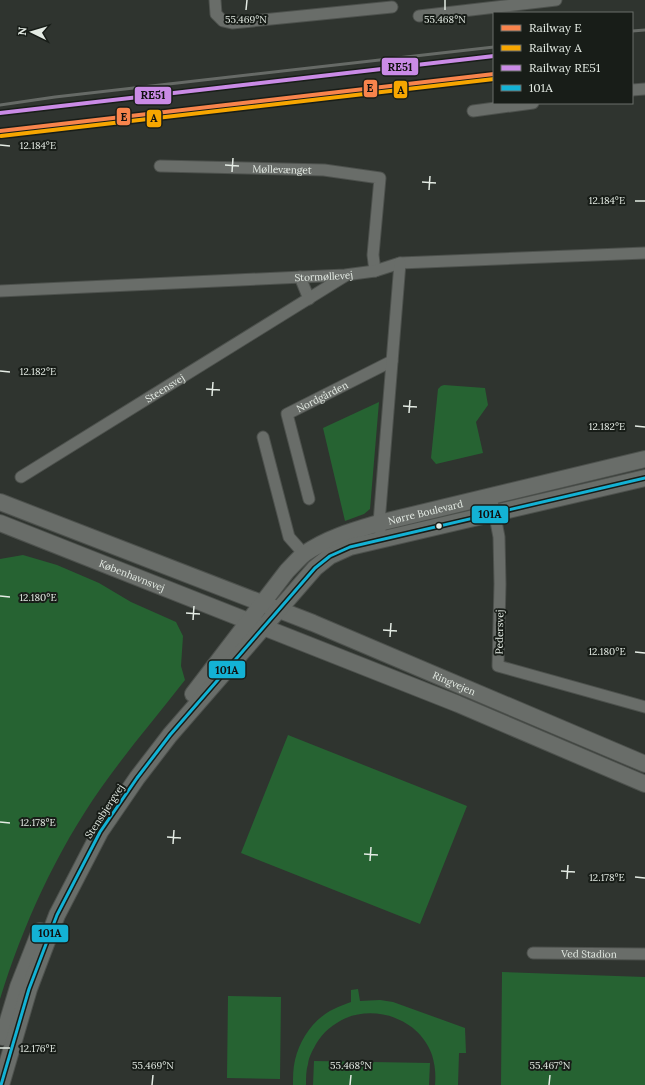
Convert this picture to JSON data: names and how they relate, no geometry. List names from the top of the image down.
{
  "streets": {
    "street": [
      "Møllevænget",
      "Stormøllevej",
      "Steensvej",
      "Nordgården",
      "Nørre Boulevard",
      "Københavnsvej",
      "Pedersvej",
      "Ringvejen",
      "Stensbjergvej",
      "Ved Stadion"
    ]
  },
  "crossings": [
    ["Møllevænget", "Stormøllevej"],
    ["Stormøllevej", "Steensvej"],
    ["Nørre Boulevard", "Københavnsvej"],
    ["Nørre Boulevard", "Pedersvej"],
    ["Nørre Boulevard", "Ringvejen"],
    ["Nørre Boulevard", "Stensbjergvej"],
    ["Københavnsvej", "Ringvejen"],
    ["Københavnsvej", "Stensbjergvej"],
    ["Ringvejen", "Stensbjergvej"]
  ],
  "lines": [
    "rail line RE51",
    "rail line E",
    "rail line A",
    "transit line 101A"
  ],
  "legend": [
    "Railway E",
    "Railway A",
    "Railway RE51",
    "101A"
  ],
  "north": "left",
  "coordinates": [
    "55.469°N",
    "55.468°N",
    "12.184°E",
    "12.182°E",
    "12.180°E",
    "12.178°E",
    "12.176°E",
    "55.467°N"
  ]
}
